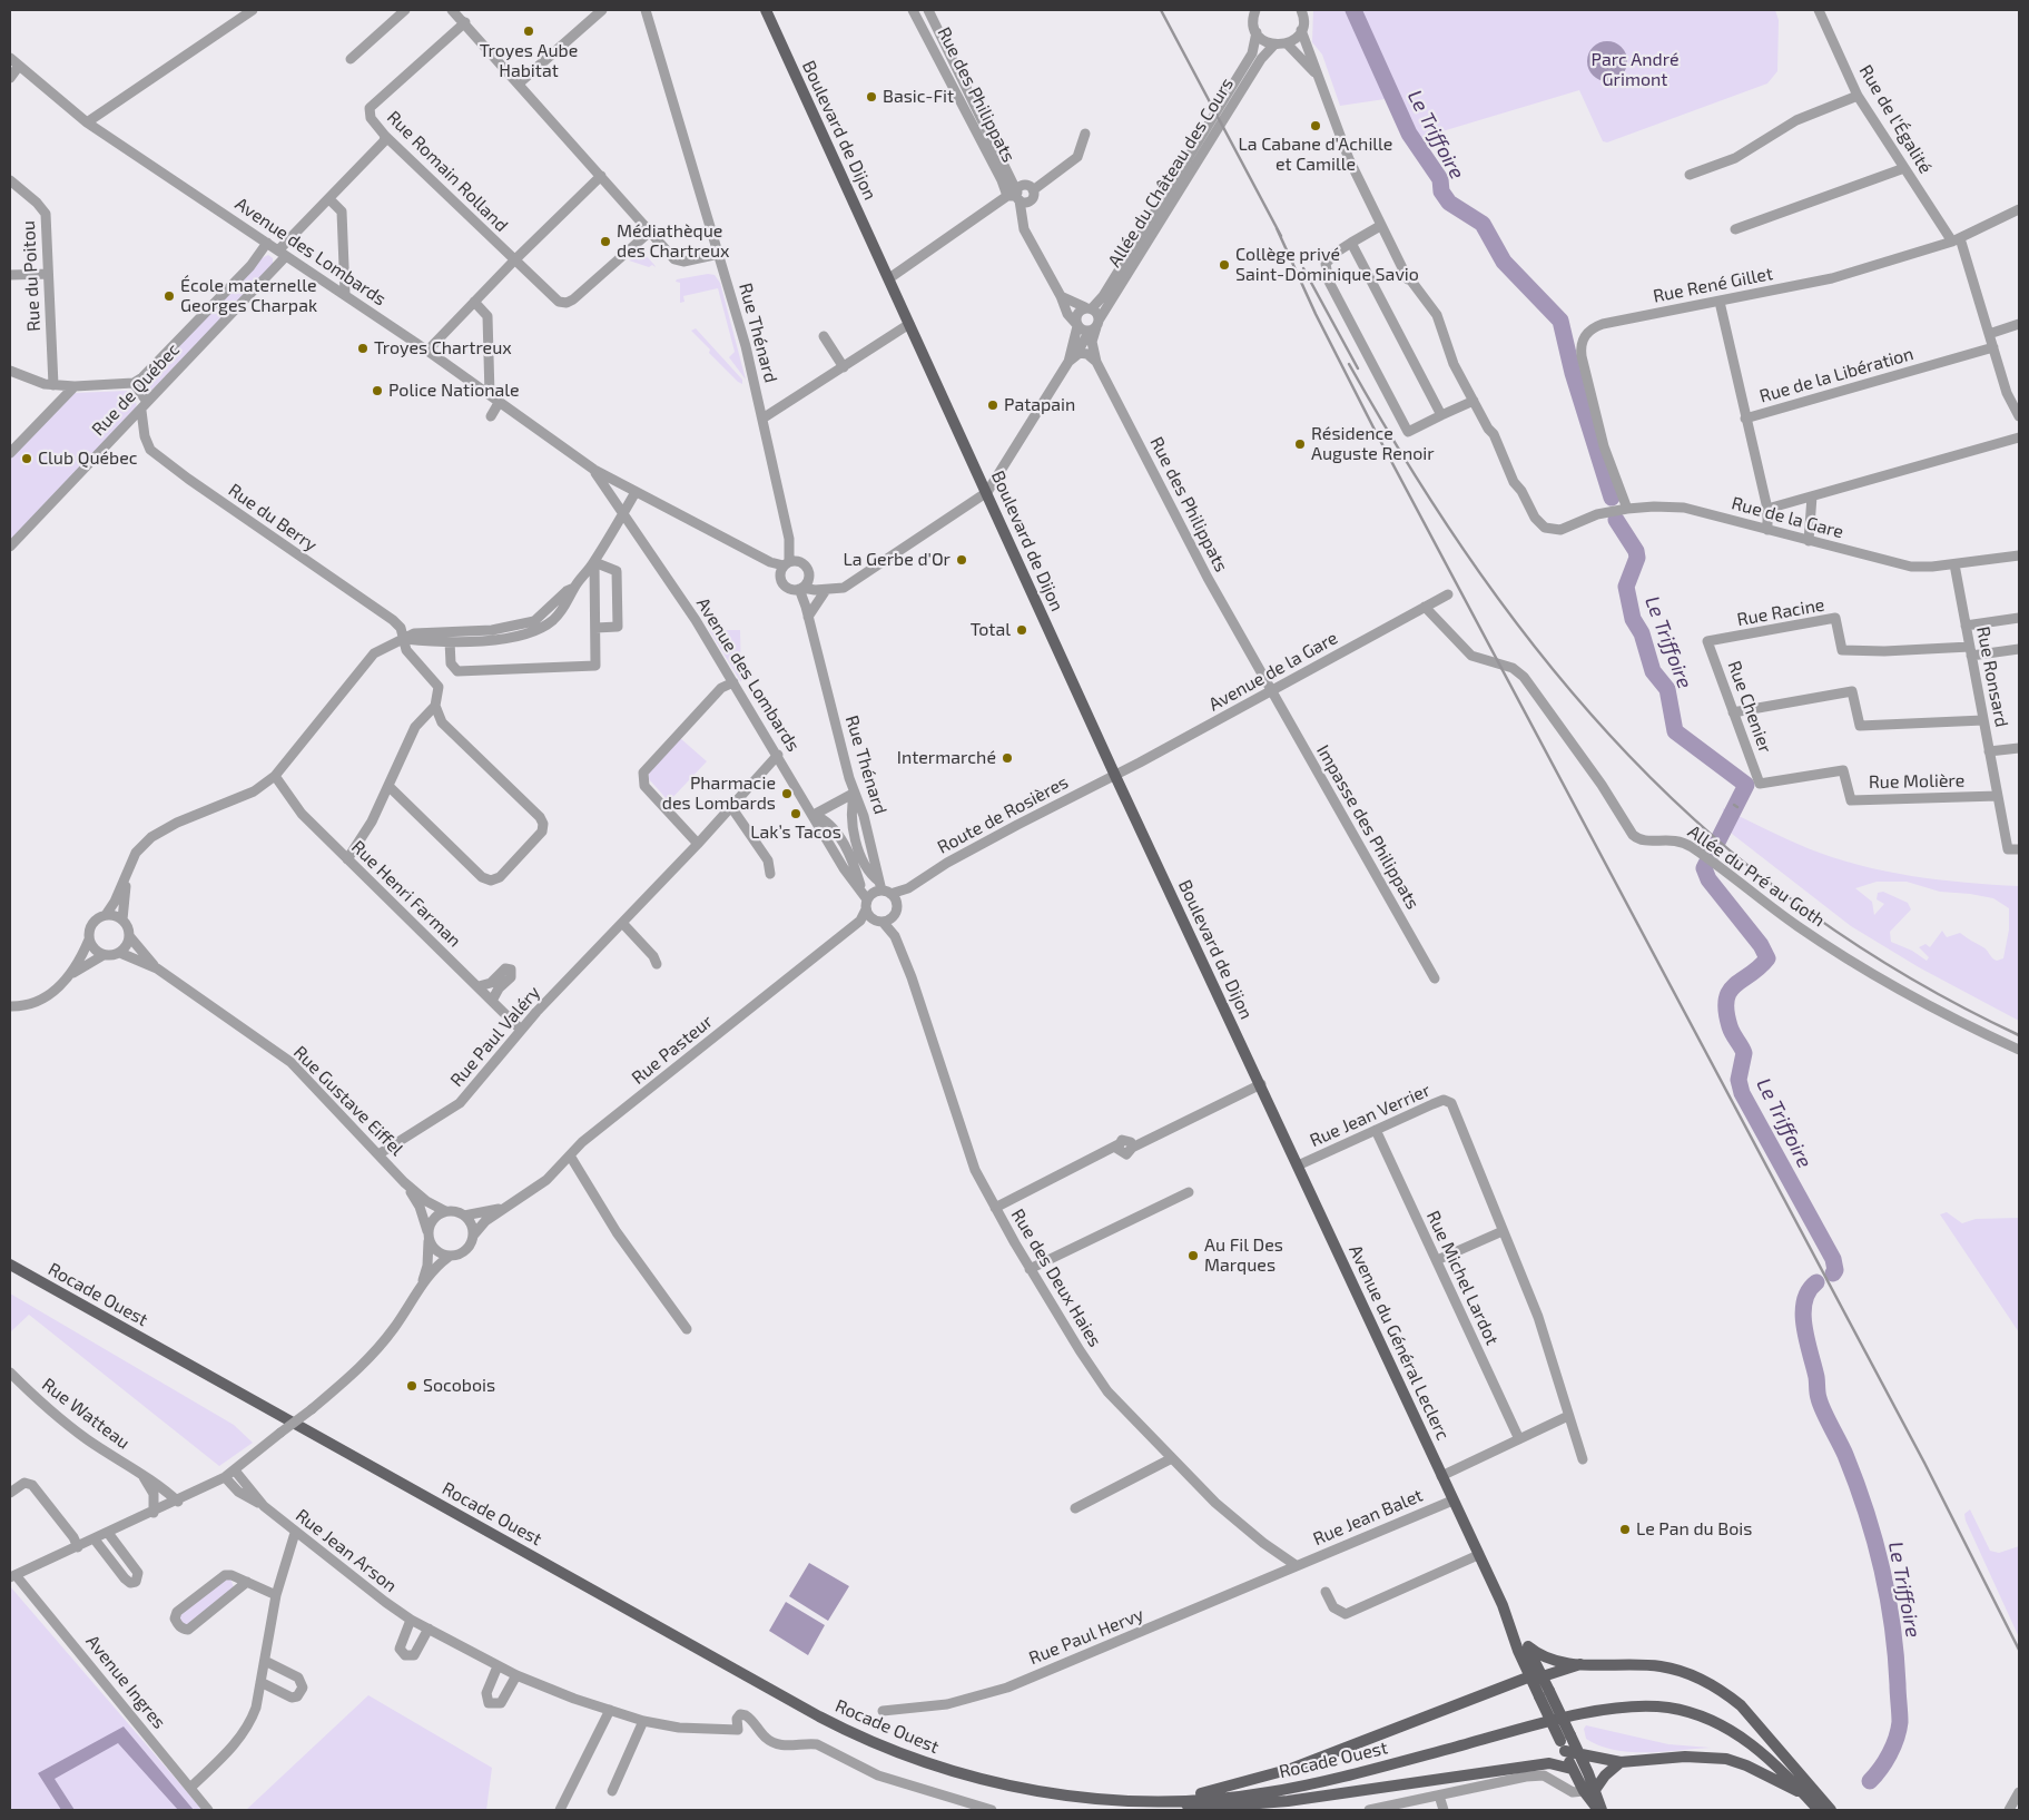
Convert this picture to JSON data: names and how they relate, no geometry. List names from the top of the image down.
{
  "streets": {
    "main road": ["Boulevard de Dijon", "Rocade Ouest", "Avenue du Général Leclerc"],
    "street": [
      "Rue des Philippats",
      "Rue de l'Égalité",
      "Rue Romain Rolland",
      "Allée du Château des Cours",
      "Avenue des Lombards",
      "Rue du Poitou",
      "Rue René Gillet",
      "Rue Thénard",
      "Rue de la Libération",
      "Rue de Québec",
      "Rue du Berry",
      "Rue de la Gare",
      "Rue Racine",
      "Avenue de la Gare",
      "Rue Ronsard",
      "Rue Chenier",
      "Rue Molière",
      "Route de Rosières",
      "Impasse des Philippats",
      "Allée du Pré au Goth",
      "Rue Henri Farman",
      "Rue Paul Valéry",
      "Rue Pasteur",
      "Rue Gustave Eiffel",
      "Rue Jean Verrier",
      "Rue des Deux Haies",
      "Rue Michel Lardot",
      "Rue Watteau",
      "Rue Jean Balet",
      "Rue Jean Arson",
      "Rue Paul Hervy",
      "Avenue Ingres"
    ]
  },
  "crossings": [
    ["Rue des Philippats", "Allée du Château des Cours"],
    ["Rue des Philippats", "Avenue de la Gare"],
    ["Rue des Philippats", "Impasse des Philippats"],
    ["Rue de l'Égalité", "Rue René Gillet"],
    ["Rue de l'Égalité", "Rue de la Libération"],
    ["Boulevard de Dijon", "Allée du Château des Cours"],
    ["Boulevard de Dijon", "Avenue de la Gare"],
    ["Boulevard de Dijon", "Route de Rosières"],
    ["Boulevard de Dijon", "Avenue du Général Leclerc"],
    ["Rue Romain Rolland", "Rue de Québec"],
    ["Avenue des Lombards", "Rue Thénard"],
    ["Avenue des Lombards", "Rue de Québec"],
    ["Avenue des Lombards", "Rue Paul Valéry"],
    ["Rue du Poitou", "Rue de Québec"],
    ["Rue René Gillet", "Rue de la Gare"],
    ["Rue Thénard", "Route de Rosières"],
    ["Rue Thénard", "Rue Pasteur"],
    ["Rue Thénard", "Rue des Deux Haies"],
    ["Rue de la Libération", "Rue de la Gare"],
    ["Rue de Québec", "Rue du Berry"],
    ["Rue de la Gare", "Rue Ronsard"],
    ["Rue Racine", "Rue Ronsard"],
    ["Rue Racine", "Rue Chenier"],
    ["Avenue de la Gare", "Route de Rosières"],
    ["Avenue de la Gare", "Impasse des Philippats"],
    ["Avenue de la Gare", "Allée du Pré au Goth"],
    ["Rue Ronsard", "Rue Molière"],
    ["Rue Chenier", "Rue Molière"],
    ["Route de Rosières", "Rue Pasteur"],
    ["Route de Rosières", "Rue des Deux Haies"],
    ["Rue Henri Farman", "Rue Paul Valéry"],
    ["Rue Paul Valéry", "Rue Gustave Eiffel"],
    ["Rue Pasteur", "Rue Gustave Eiffel"],
    ["Rue Pasteur", "Rue des Deux Haies"],
    ["Rue Jean Verrier", "Rue Michel Lardot"],
    ["Rue Jean Verrier", "Avenue du Général Leclerc"],
    ["Rue des Deux Haies", "Rue Jean Balet"],
    ["Rue des Deux Haies", "Rue Paul Hervy"],
    ["Avenue du Général Leclerc", "Rue Jean Balet"],
    ["Rue Jean Balet", "Rue Paul Hervy"]
  ],
  "water": ["Le Triffoire"],
  "parks": ["Parc André Grimont"],
  "places": [
    "Troyes Aube Habitat",
    "Basic-Fit",
    "La Cabane d'Achille et Camille",
    "Médiathèque des Chartreux",
    "Collège privé Saint-Dominique Savio",
    "École maternelle Georges Charpak",
    "Troyes Chartreux",
    "Police Nationale",
    "Patapain",
    "Résidence Auguste Renoir",
    "Club Québec",
    "La Gerbe d'Or",
    "Total",
    "Intermarché",
    "Pharmacie des Lombards",
    "Lak’s Tacos",
    "Au Fil Des Marques",
    "Socobois",
    "Le Pan du Bois"
  ]
}
